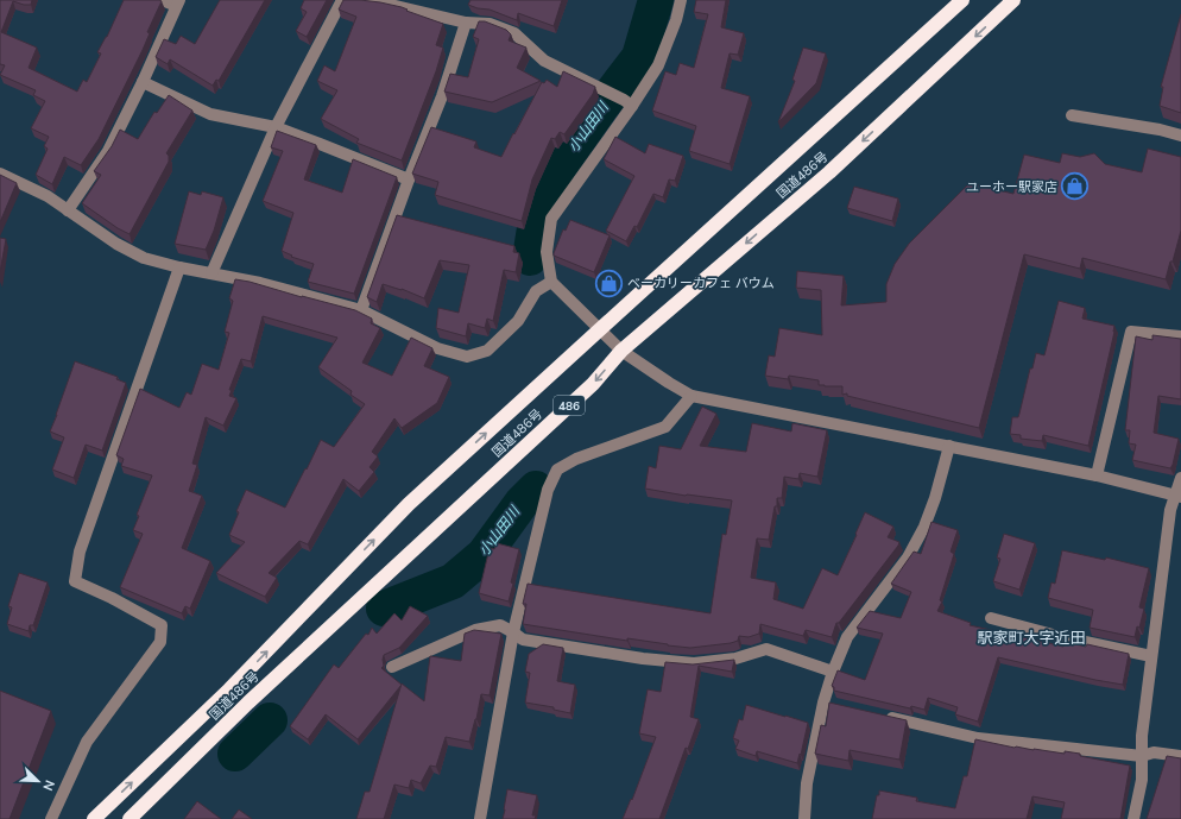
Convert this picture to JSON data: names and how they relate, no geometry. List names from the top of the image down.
{
  "streets": {
    "highway": ["国道486号", "486"]
  },
  "districts": ["駅家町大字近田"],
  "water": ["小山田川"],
  "places": {
    "shop": ["ユーホー駅家店", "ベーカリーカフェ バウム"]
  },
  "north": "bottom right"
}
